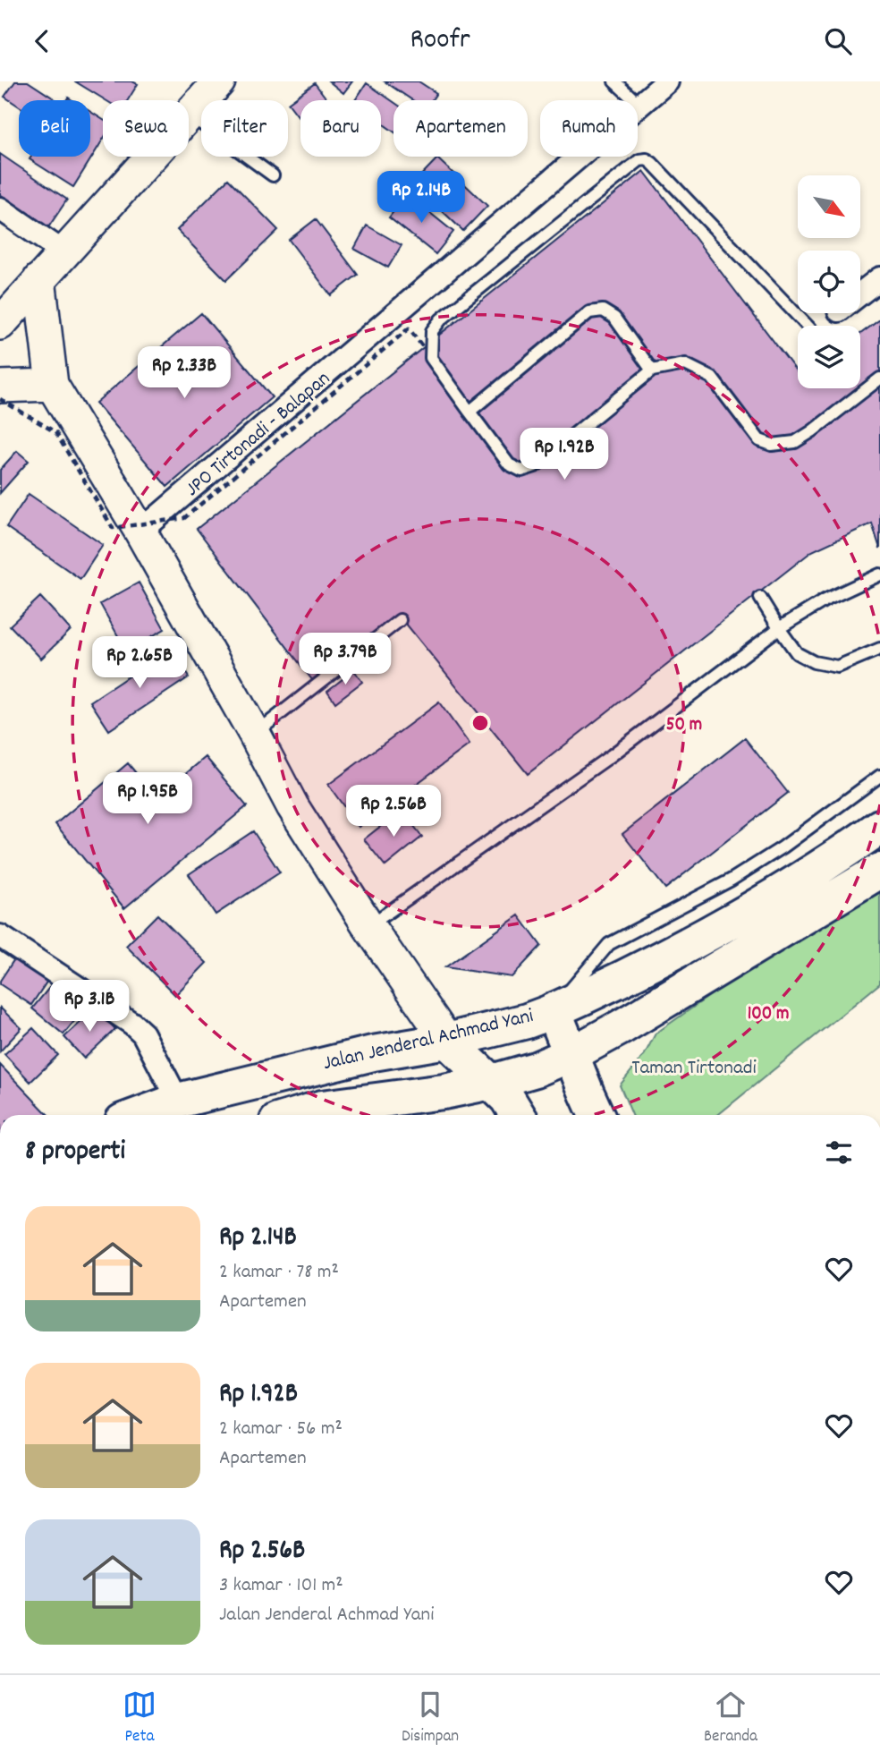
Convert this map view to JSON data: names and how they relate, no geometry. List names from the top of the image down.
{
  "streets": {
    "main road": ["Jalan Jenderal Achmad Yani"],
    "path": ["JPO Tirtonadi - Balapan"]
  },
  "parks": ["Taman Tirtonadi"],
  "north": "bottom right",
  "page": {
    "header": "Roofr",
    "chip": [
      "Beli",
      "Sewa",
      "Filter",
      "Baru",
      "Apartemen",
      "Rumah"
    ],
    "price": [
      "Rp 2.14B",
      "Rp 2.33B",
      "Rp 1.92B",
      "Rp 3.79B",
      "Rp 2.65B",
      "Rp 1.95B",
      "Rp 2.56B",
      "Rp 3.1B"
    ],
    "heading": "8 properti",
    "list": [
      {
        "name": "Rp 2.14B",
        "note": "2 kamar · 78 m² · Apartemen"
      },
      {
        "name": "Rp 1.92B",
        "note": "2 kamar · 56 m² · Apartemen"
      },
      {
        "name": "Rp 2.56B",
        "note": "3 kamar · 101 m² · Jalan Jenderal Achmad Yani"
      }
    ],
    "tabs": ["Peta", "Disimpan", "Beranda"]
  },
  "rings": ["50 m", "100 m"]
}
